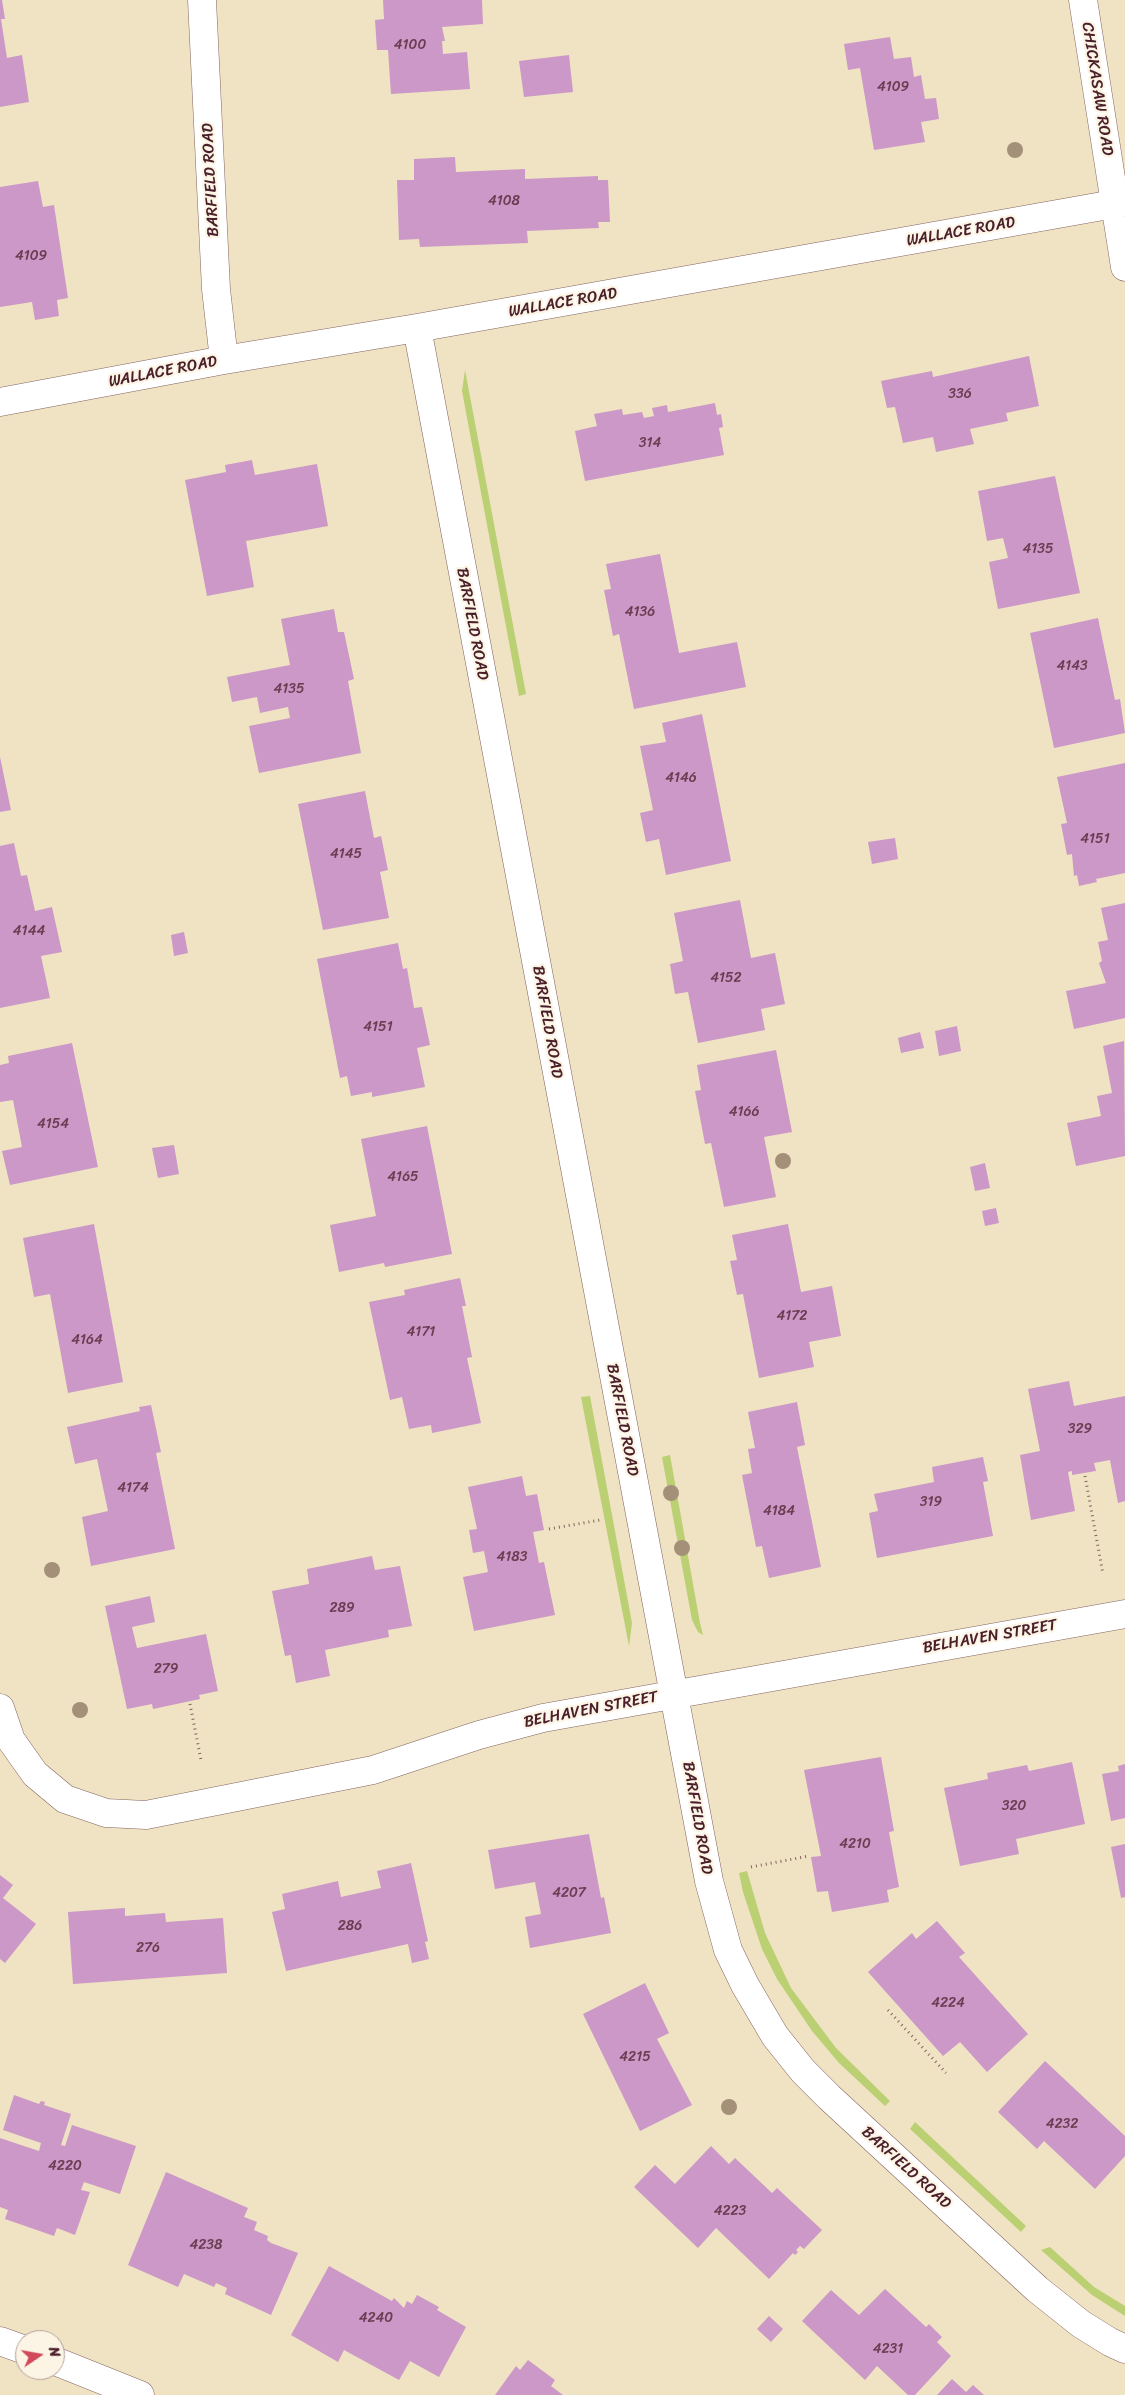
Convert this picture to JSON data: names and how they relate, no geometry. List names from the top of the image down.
{
  "streets": {
    "street": [
      "CHICKASAW ROAD",
      "BARFIELD ROAD",
      "WALLACE ROAD",
      "BELHAVEN STREET"
    ]
  },
  "crossings": [
    ["CHICKASAW ROAD", "WALLACE ROAD"],
    ["BARFIELD ROAD", "WALLACE ROAD"],
    ["BARFIELD ROAD", "BELHAVEN STREET"]
  ],
  "house_numbers": [
    "4100",
    "4109",
    "4108",
    "4109",
    "336",
    "314",
    "4135",
    "4136",
    "4143",
    "4135",
    "4146",
    "4151",
    "4145",
    "4144",
    "4152",
    "4151",
    "4166",
    "4154",
    "4165",
    "4172",
    "4171",
    "4164",
    "329",
    "4174",
    "319",
    "4184",
    "4183",
    "289",
    "279",
    "320",
    "4210",
    "4207",
    "286",
    "276",
    "4224",
    "4215",
    "4232",
    "4220",
    "4223",
    "4238",
    "4240",
    "4231"
  ],
  "north": "right"
}
